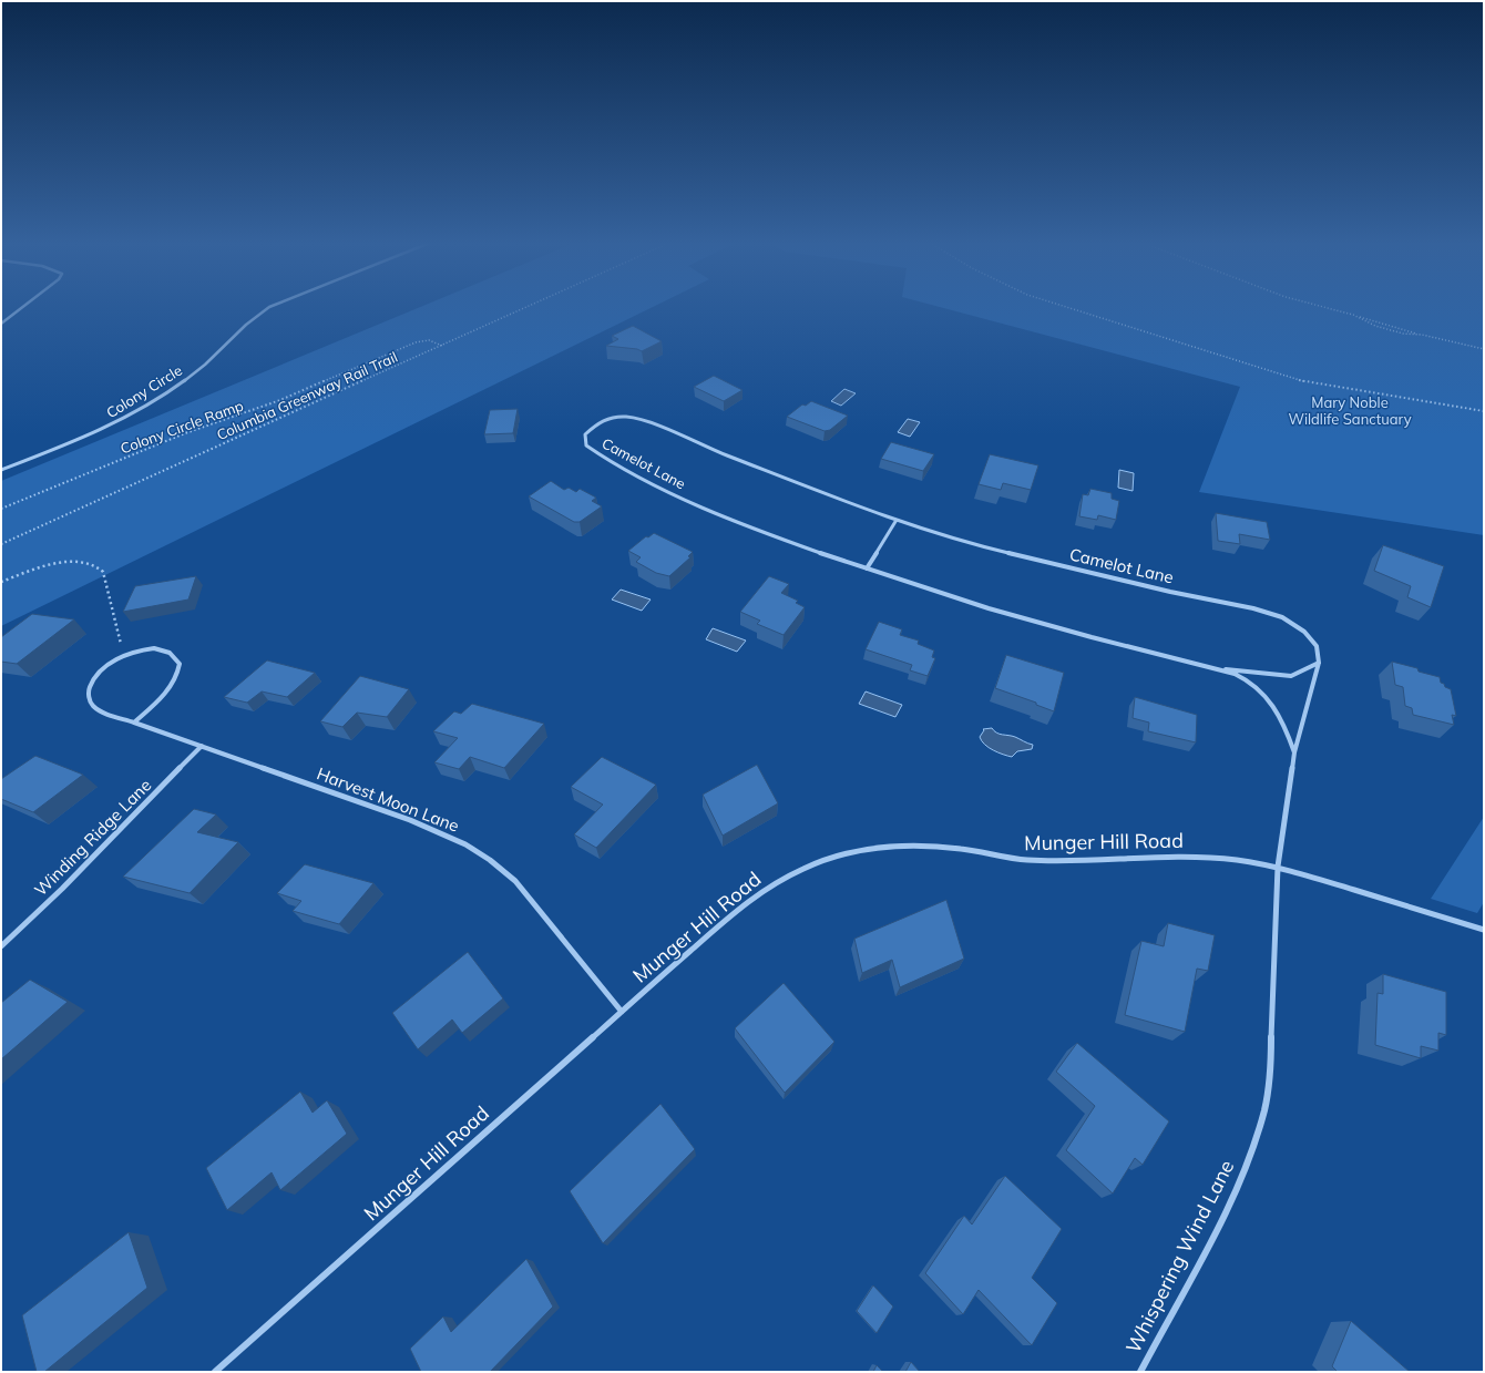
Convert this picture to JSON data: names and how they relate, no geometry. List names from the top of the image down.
{
  "streets": {
    "street": [
      "Colony Circle",
      "Camelot Lane",
      "Harvest Moon Lane",
      "Winding Ridge Lane",
      "Munger Hill Road",
      "Whispering Wind Lane"
    ],
    "path": ["Columbia Greenway Rail Trail", "Colony Circle Ramp"]
  },
  "crossings": [
    ["Columbia Greenway Rail Trail", "Colony Circle Ramp"],
    ["Camelot Lane", "Munger Hill Road"],
    ["Camelot Lane", "Whispering Wind Lane"],
    ["Harvest Moon Lane", "Winding Ridge Lane"],
    ["Harvest Moon Lane", "Munger Hill Road"],
    ["Munger Hill Road", "Whispering Wind Lane"]
  ],
  "parks": ["Mary Noble Wildlife Sanctuary"]
}
